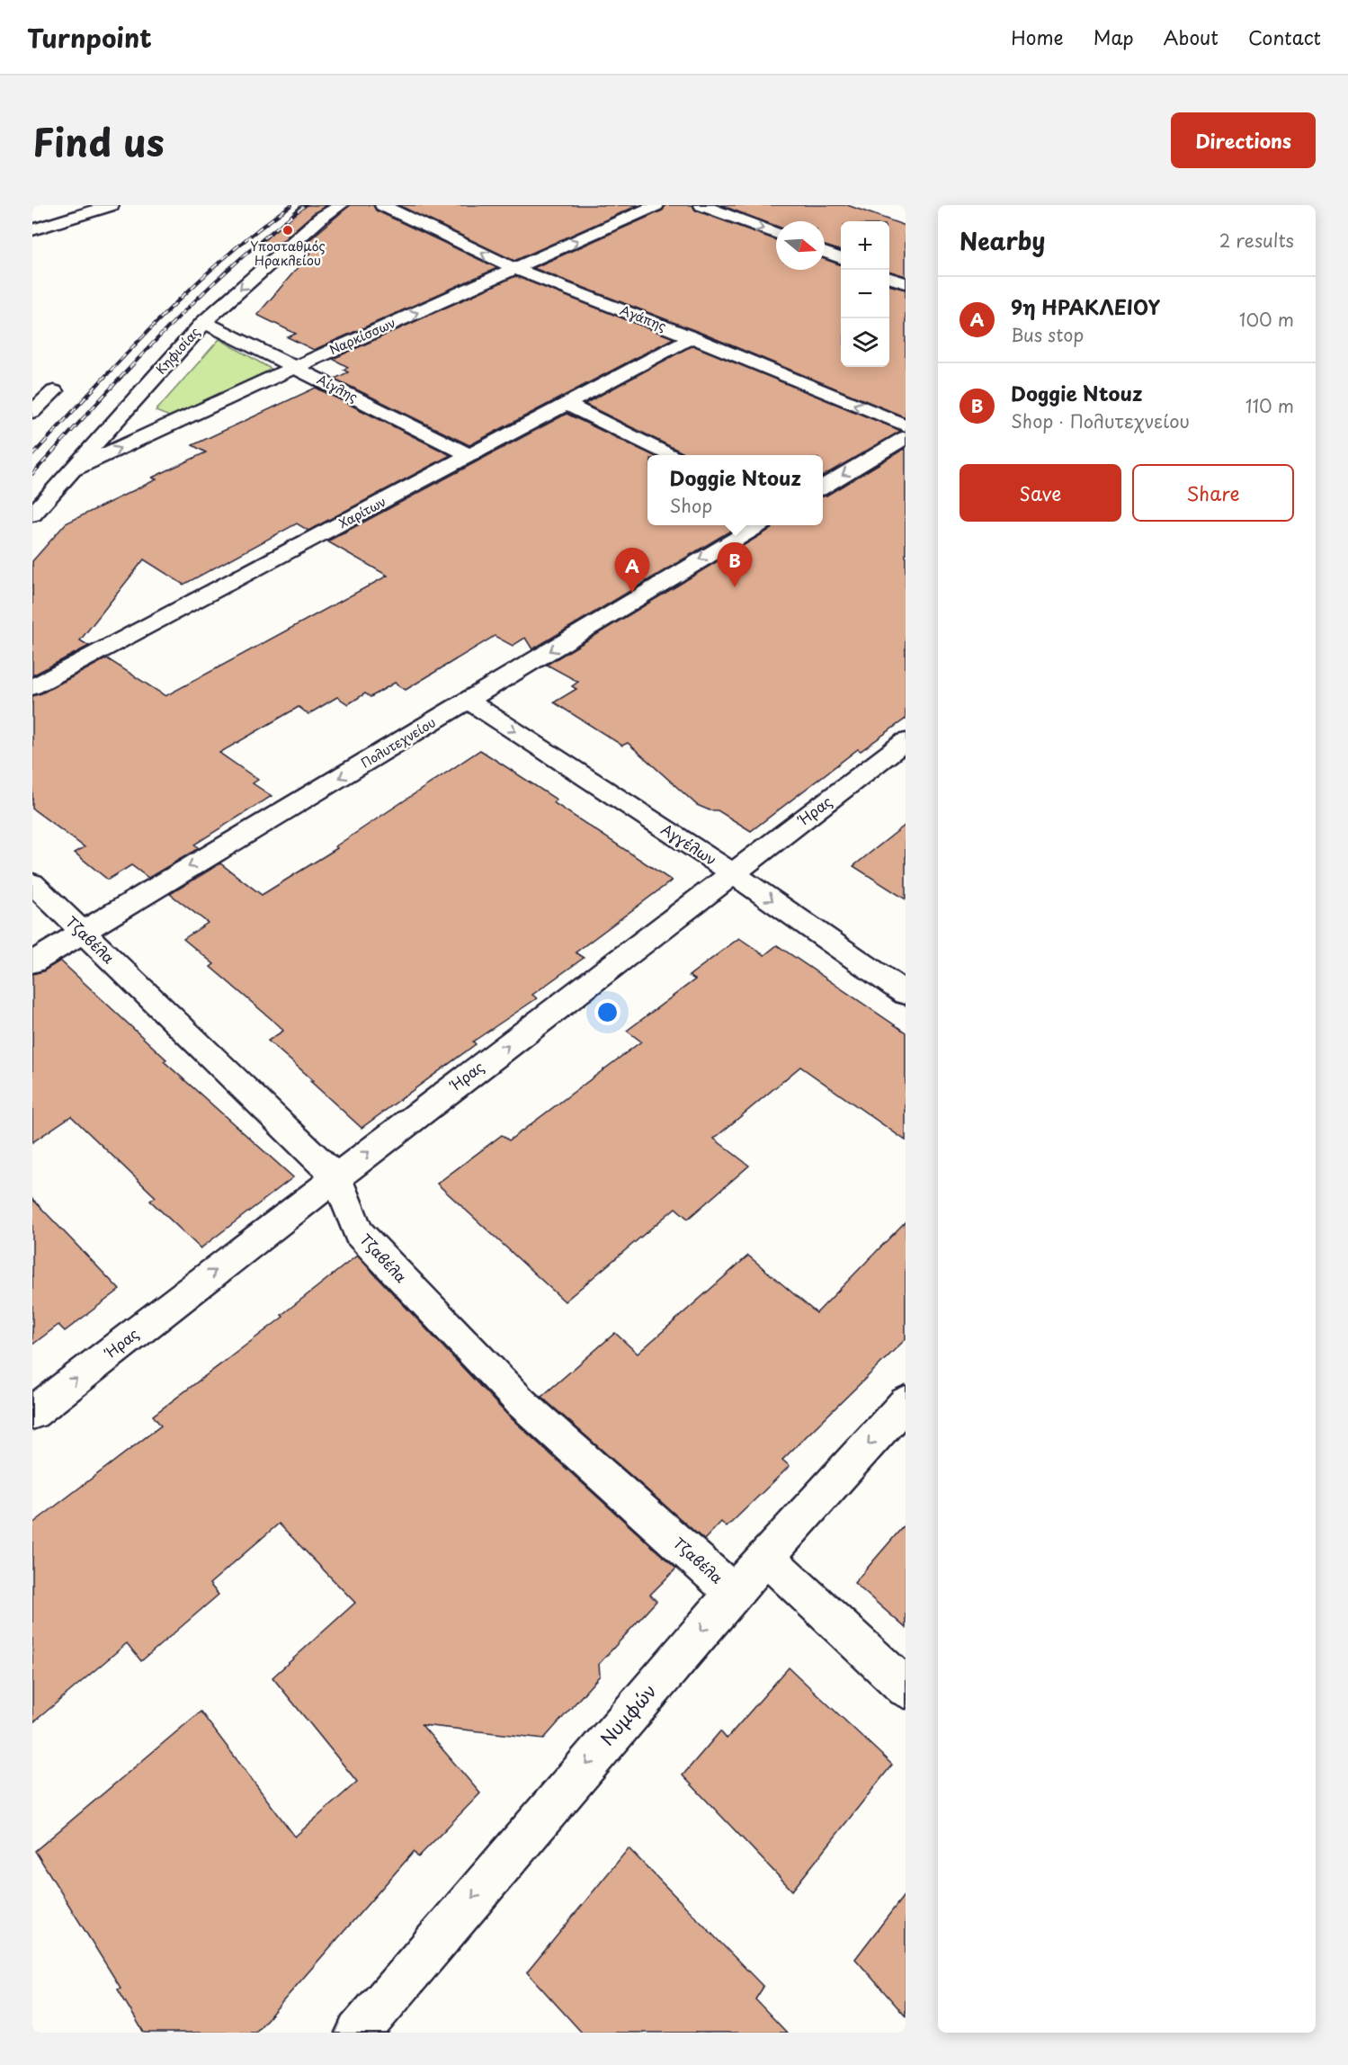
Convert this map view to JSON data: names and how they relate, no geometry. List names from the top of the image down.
{
  "streets": {
    "street": [
      "Αγάπης",
      "Ναρκίσσων",
      "Κηφισίας",
      "Αίγλης",
      "Χαρίτων",
      "Πολυτεχνείου",
      "Ήρας",
      "Αγγέλων",
      "Τζαβέλα",
      "Νυμφών"
    ]
  },
  "crossings": [
    ["Αγάπης", "Ναρκίσσων"],
    ["Αγάπης", "Χαρίτων"],
    ["Ναρκίσσων", "Κηφισίας"],
    ["Ναρκίσσων", "Αίγλης"],
    ["Κηφισίας", "Αίγλης"],
    ["Αίγλης", "Χαρίτων"],
    ["Πολυτεχνείου", "Αγγέλων"],
    ["Πολυτεχνείου", "Τζαβέλα"],
    ["Ήρας", "Αγγέλων"],
    ["Ήρας", "Τζαβέλα"],
    ["Τζαβέλα", "Νυμφών"]
  ],
  "one_way": [
    "Αγάπης",
    "Ναρκίσσων",
    "Κηφισίας",
    "Πολυτεχνείου",
    "Ήρας",
    "Αγγέλων",
    "Νυμφών"
  ],
  "places": ["Υποσταθμός Ηρακλείου"],
  "north": "right",
  "page": {
    "header": "Turnpoint",
    "nav": [
      "Home",
      "Map",
      "About",
      "Contact"
    ],
    "title": "Find us",
    "buttons": [
      "Directions",
      ["Save", "Share"]
    ],
    "heading": ["Nearby", "2 results"],
    "map_buttons": ["+", "−"],
    "list": [
      {
        "mark": "A",
        "name": "9η ΗΡΑΚΛΕΙΟΥ",
        "note": "Bus stop",
        "value": "100 m"
      },
      {
        "mark": "B",
        "name": "Doggie Ntouz",
        "note": "Shop · Πολυτεχνείου",
        "value": "110 m"
      }
    ],
    "popup": ["Doggie Ntouz", "Shop"],
    "pins": ["B", "A"]
  }
}
